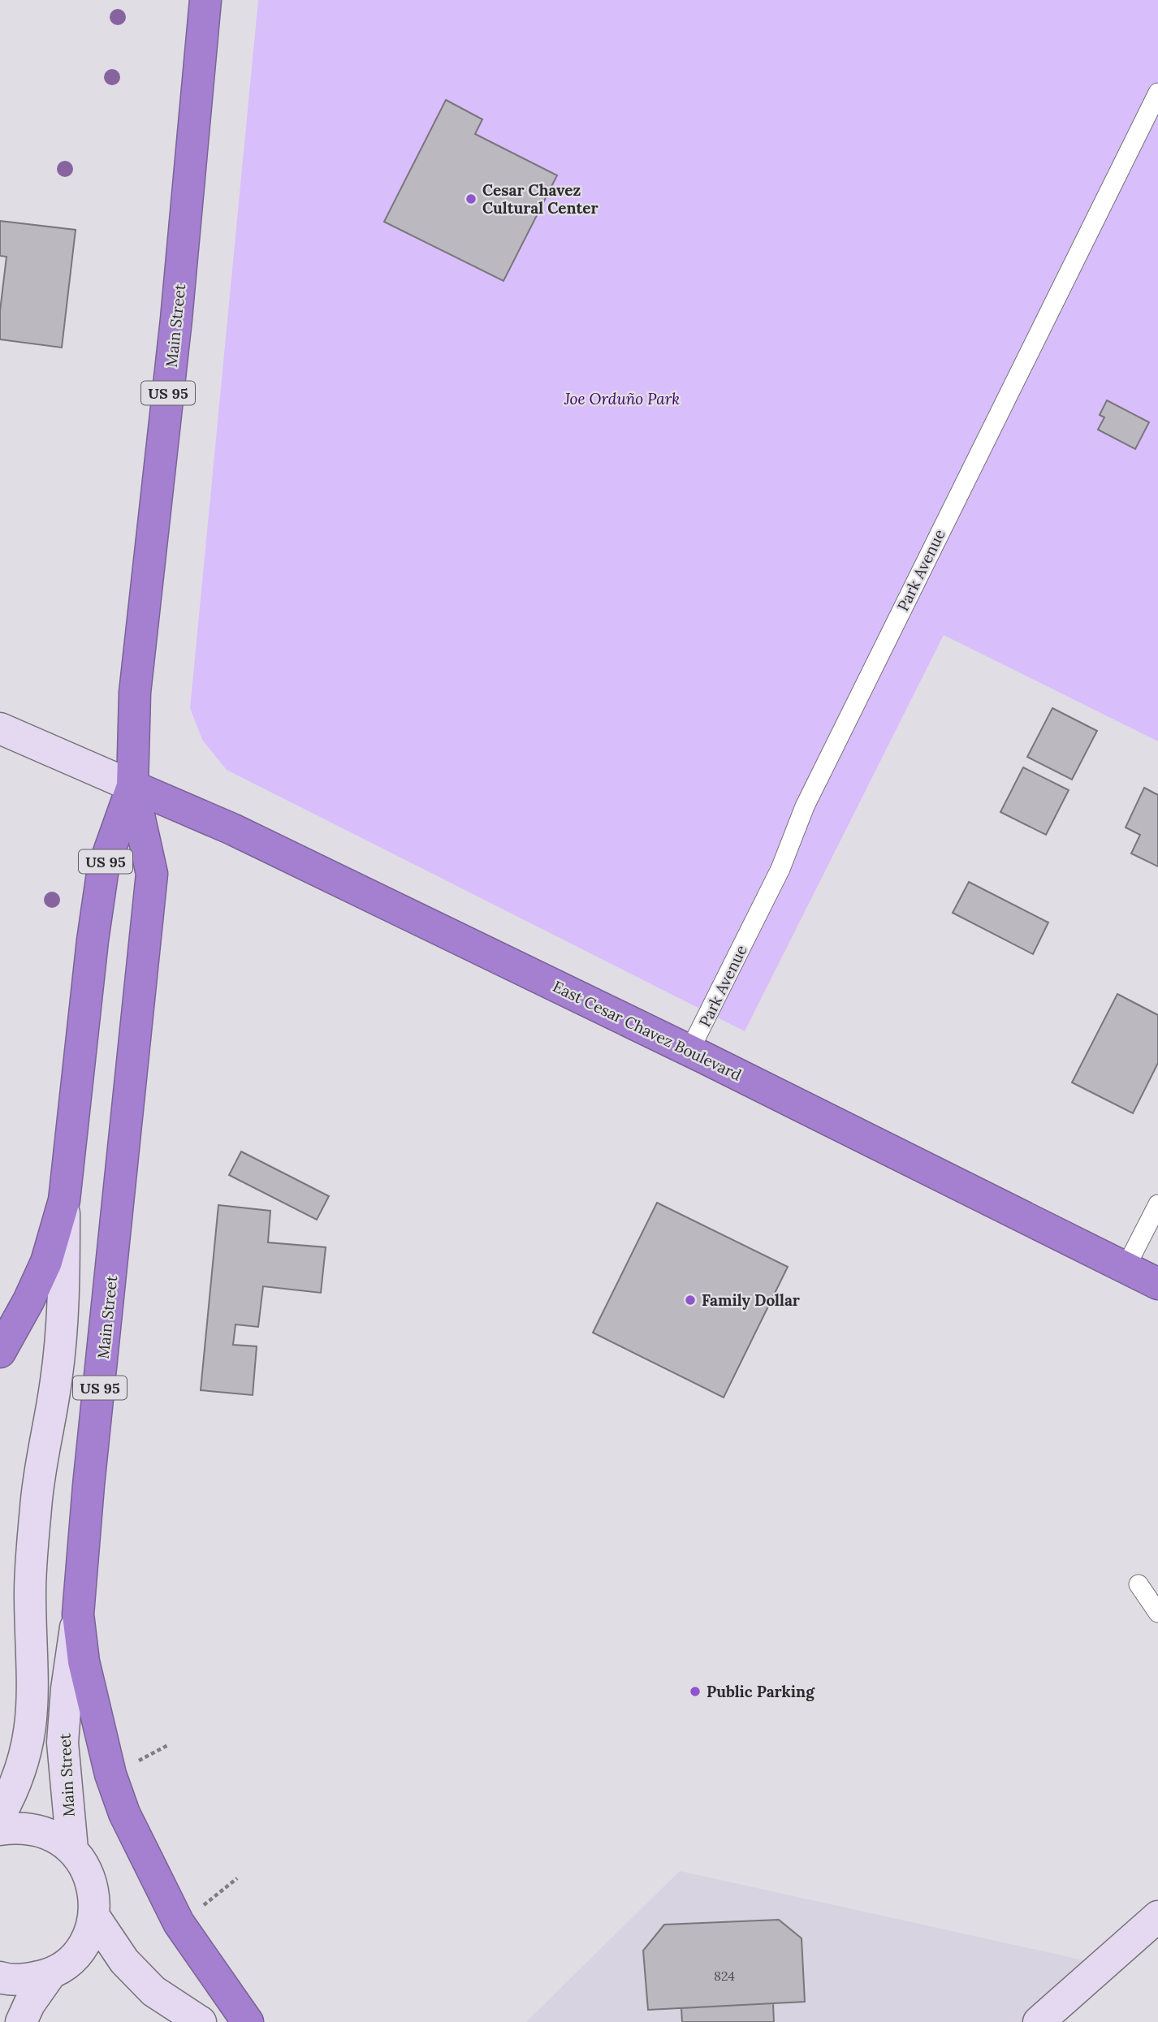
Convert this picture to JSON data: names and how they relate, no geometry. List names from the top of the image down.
{
  "streets": {
    "highway": ["Main Street", "US 95", "East Cesar Chavez Boulevard"],
    "lane": ["Park Avenue"]
  },
  "crossings": [
    ["Main Street", "US 95"],
    ["Main Street", "East Cesar Chavez Boulevard"],
    ["Park Avenue", "East Cesar Chavez Boulevard"]
  ],
  "parks": ["Joe Orduño Park"],
  "places": ["Cesar Chavez Cultural Center", "Family Dollar", "Public Parking"],
  "house_numbers": ["824"]
}
